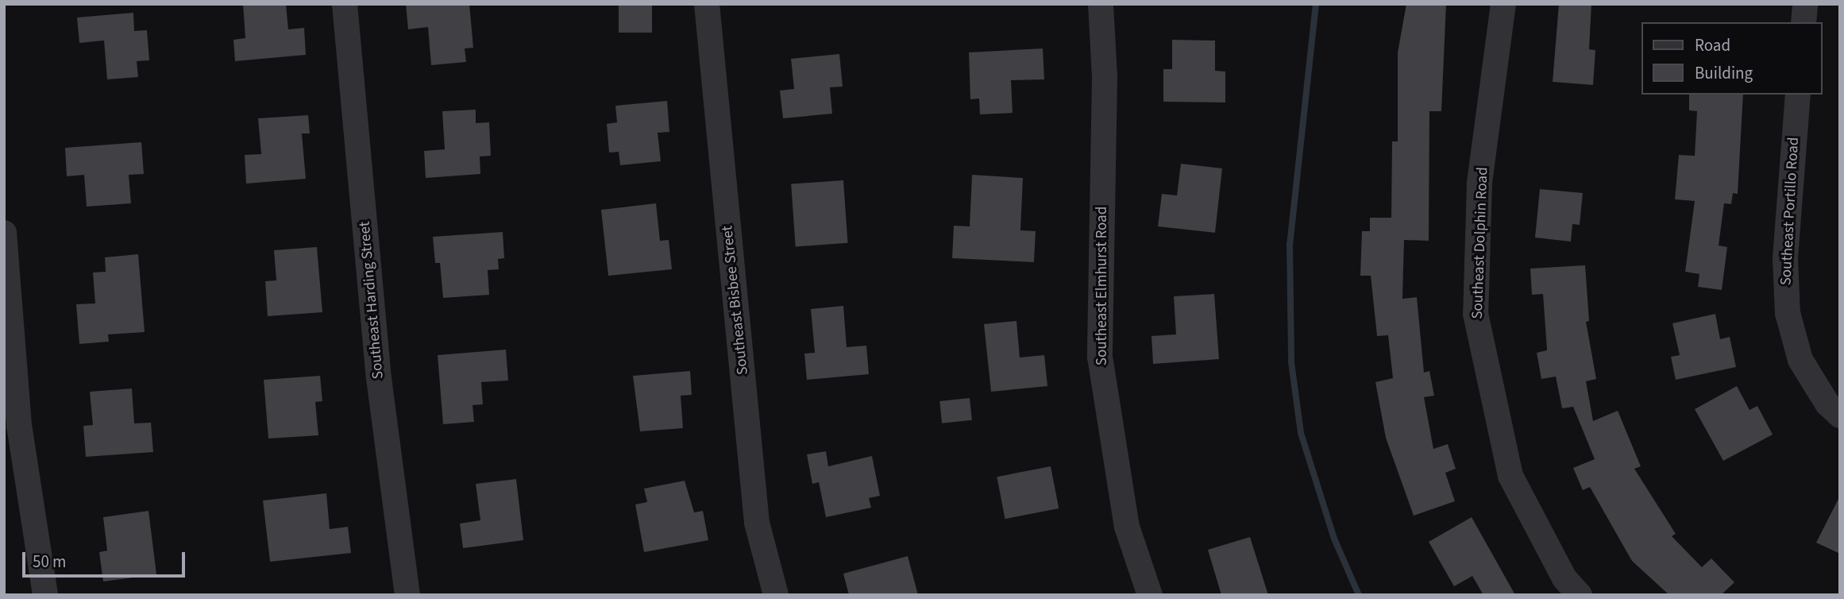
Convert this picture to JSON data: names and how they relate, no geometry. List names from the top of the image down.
{
  "streets": {
    "street": [
      "Southeast Portillo Road",
      "Southeast Dolphin Road",
      "Southeast Elmhurst Road",
      "Southeast Harding Street",
      "Southeast Bisbee Street"
    ]
  },
  "legend": ["Road", "Building"],
  "scale_bar": "50 m"
}
